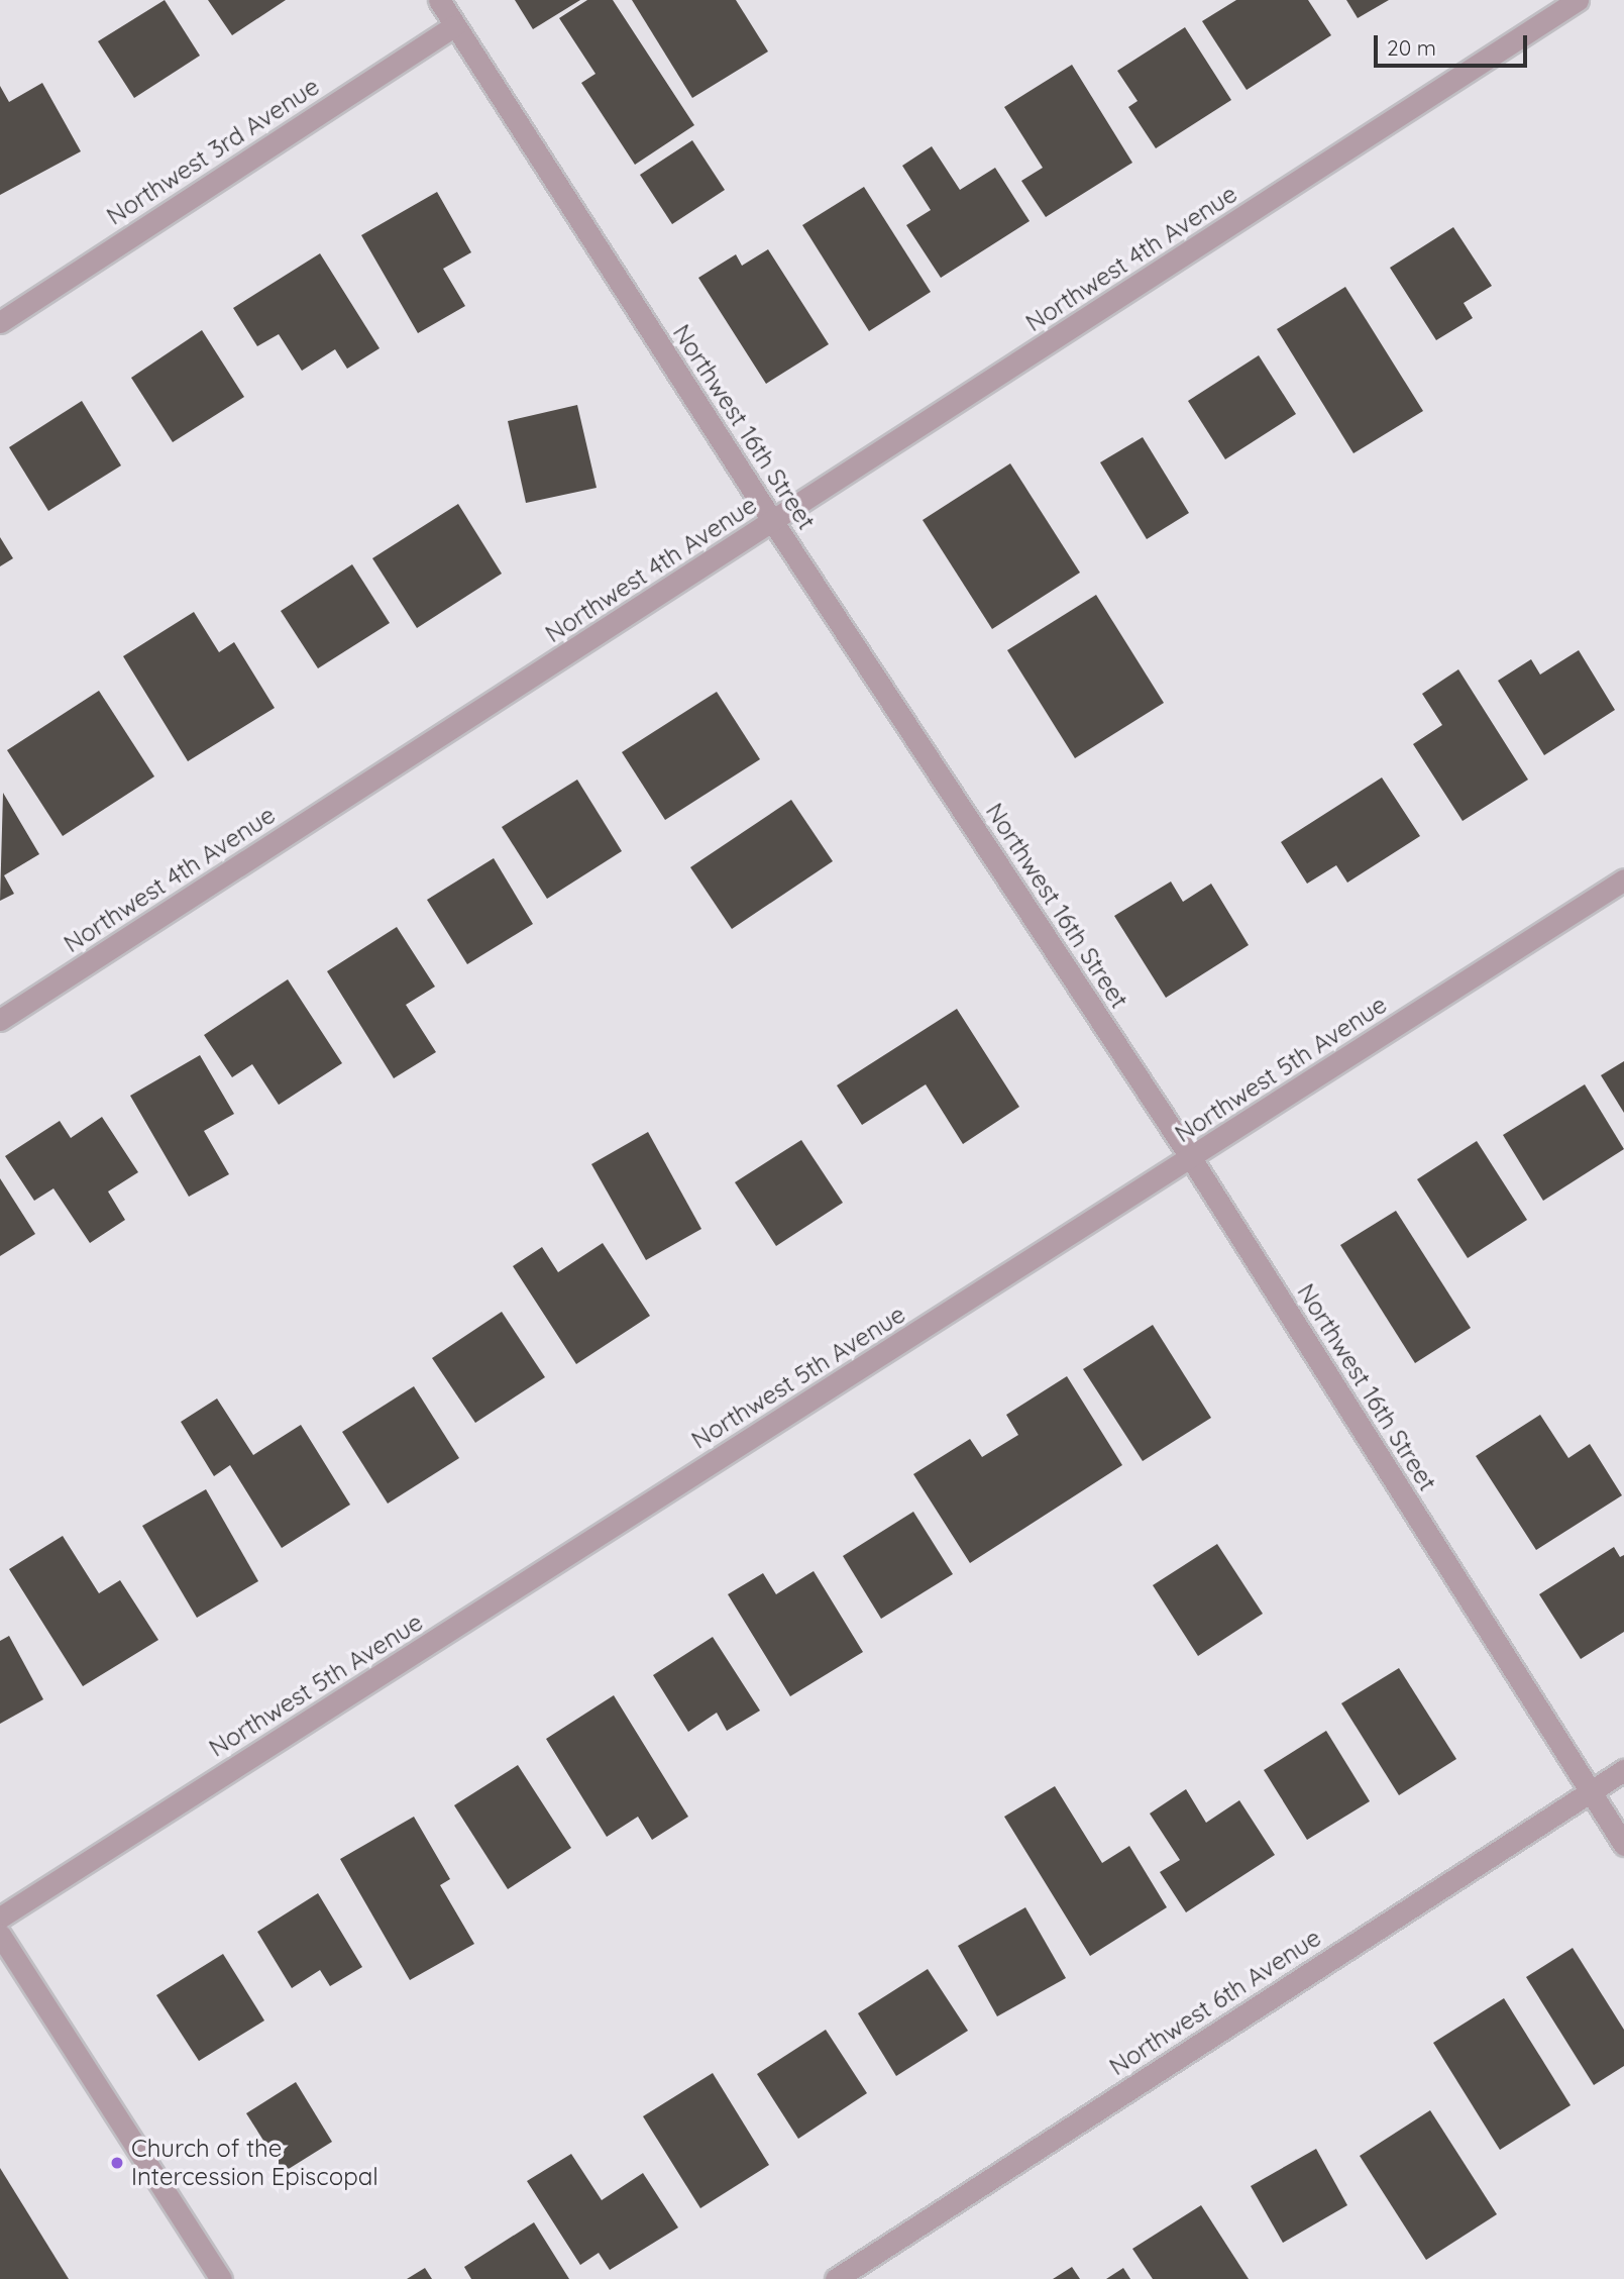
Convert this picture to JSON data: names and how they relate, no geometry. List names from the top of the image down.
{
  "streets": {
    "street": [
      "Northwest 3rd Avenue",
      "Northwest 4th Avenue",
      "Northwest 16th Street",
      "Northwest 5th Avenue",
      "Northwest 6th Avenue"
    ]
  },
  "crossings": [
    ["Northwest 3rd Avenue", "Northwest 16th Street"],
    ["Northwest 4th Avenue", "Northwest 16th Street"],
    ["Northwest 16th Street", "Northwest 5th Avenue"],
    ["Northwest 16th Street", "Northwest 6th Avenue"]
  ],
  "places": ["Church of the Intercession Episcopal"],
  "scale_bar": "20 m"
}
